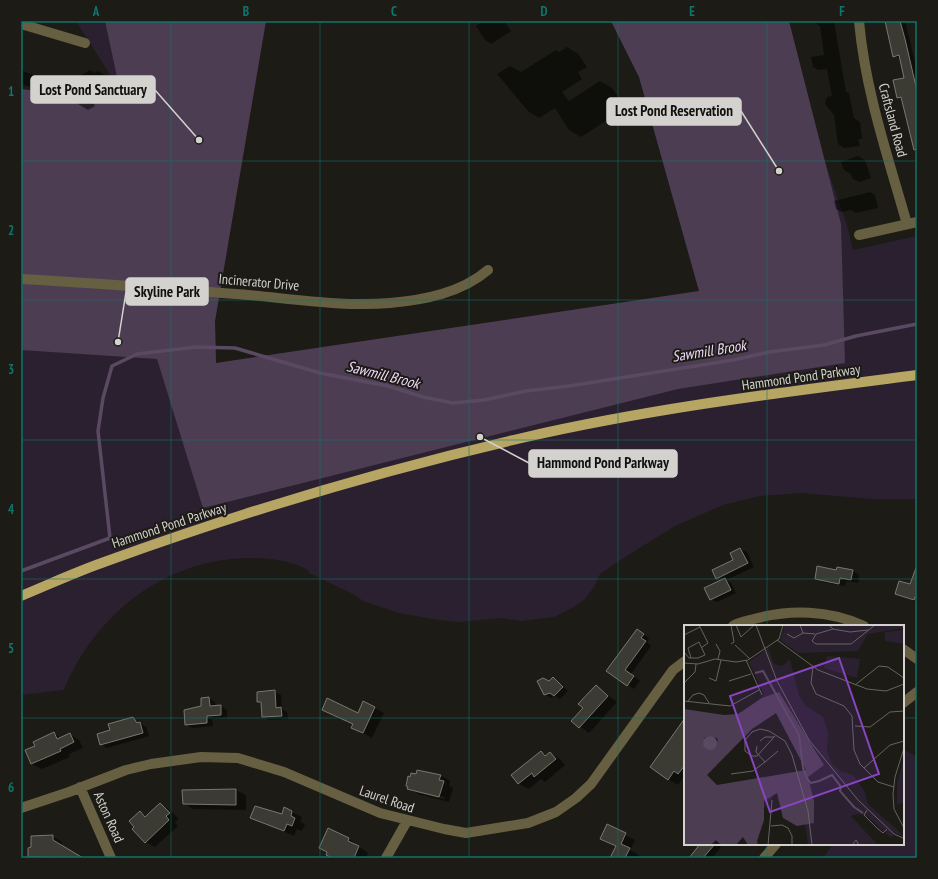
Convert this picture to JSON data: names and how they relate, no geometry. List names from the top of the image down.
{
  "streets": {
    "main road": ["Hammond Pond Parkway"],
    "street": [
      "Craftsland Road",
      "Incinerator Drive",
      "Laurel Road",
      "Aston Road"
    ]
  },
  "crossings": [
    ["Laurel Road", "Aston Road"]
  ],
  "water": ["Sawmill Brook"],
  "places": [
    "Lost Pond Sanctuary",
    "Lost Pond Reservation",
    "Skyline Park",
    "Hammond Pond Parkway"
  ],
  "grid": {
    "columns": [
      "A",
      "B",
      "C",
      "D",
      "E",
      "F"
    ],
    "rows": [
      "1",
      "2",
      "3",
      "4",
      "5",
      "6"
    ]
  }
}
